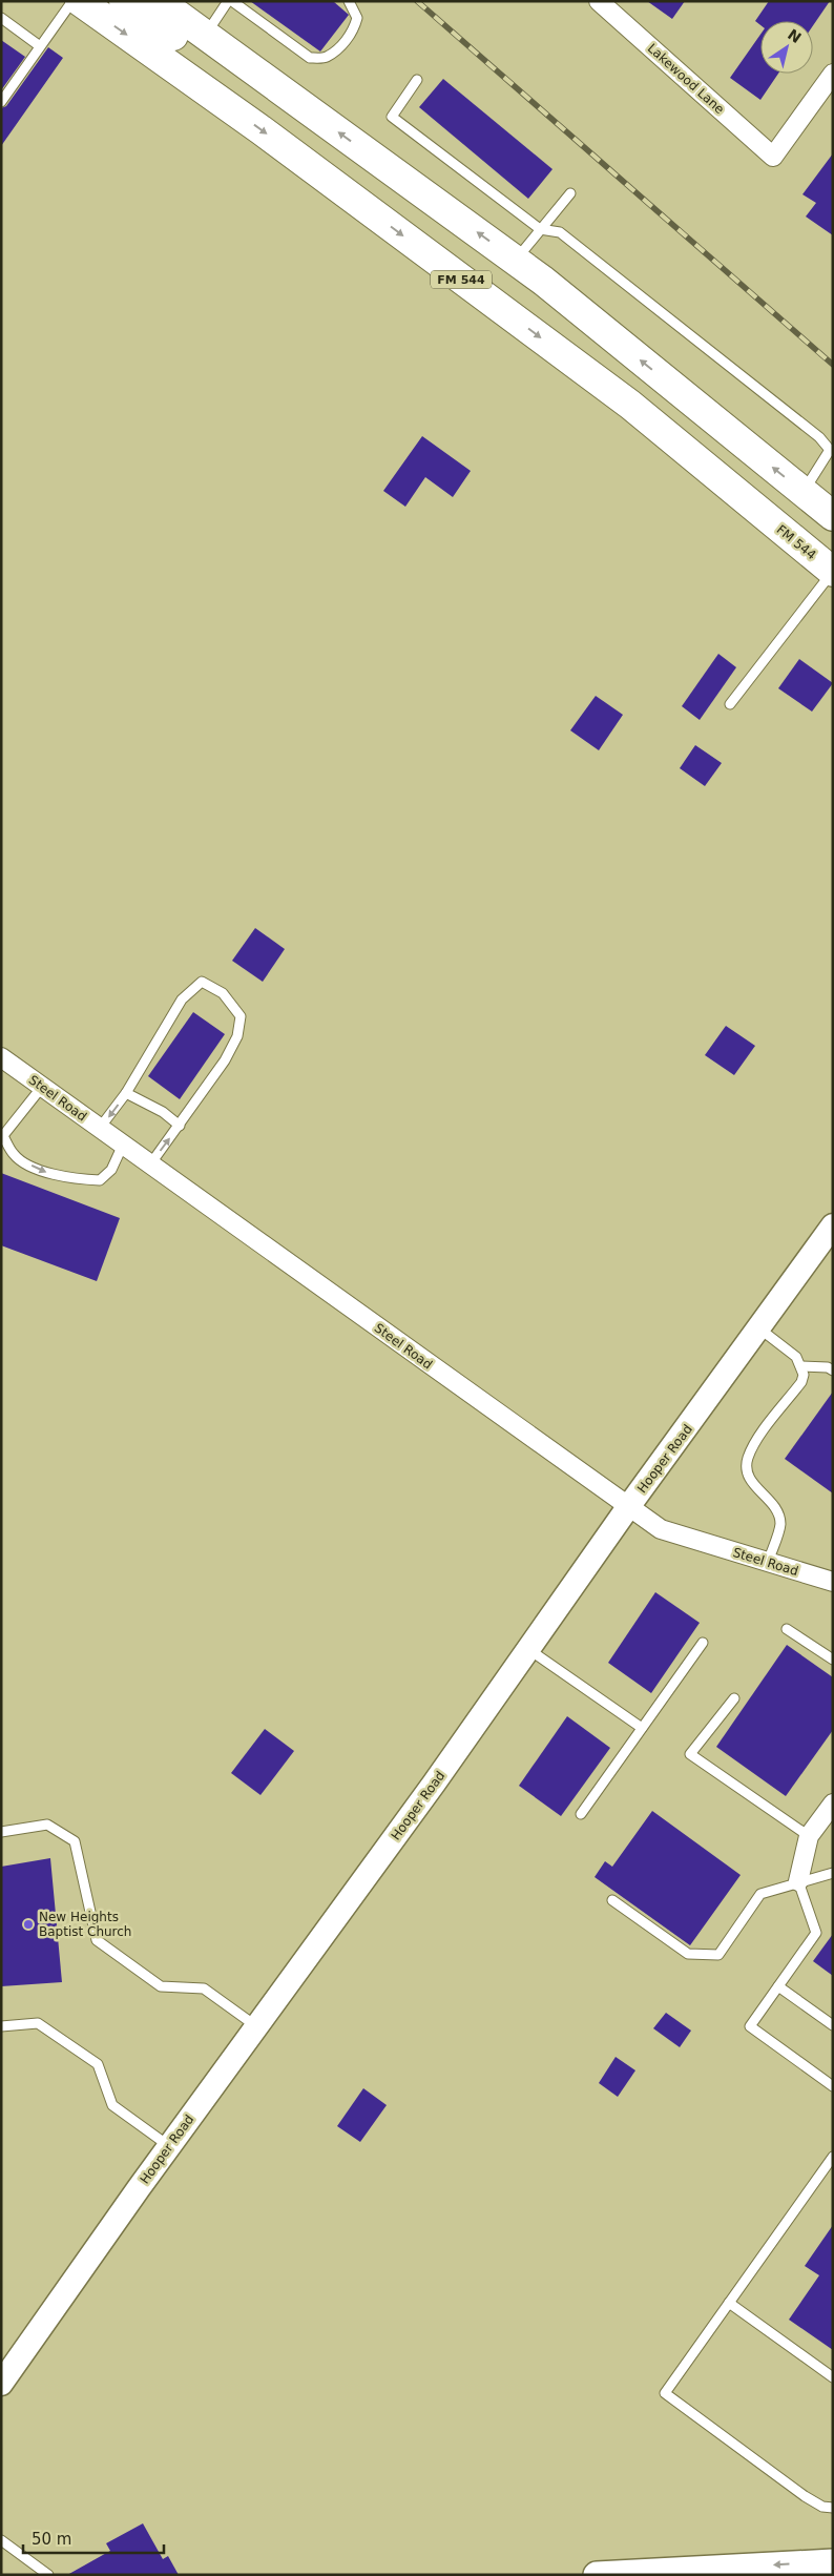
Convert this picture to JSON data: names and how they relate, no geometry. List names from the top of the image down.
{
  "streets": {
    "main road": ["FM 544"],
    "street": ["Lakewood Lane", "Steel Road", "Hooper Road"]
  },
  "crossings": [
    ["Steel Road", "Hooper Road"]
  ],
  "places": ["New Heights Baptist Church"],
  "scale_bar": "50 m",
  "north": "top right"
}
